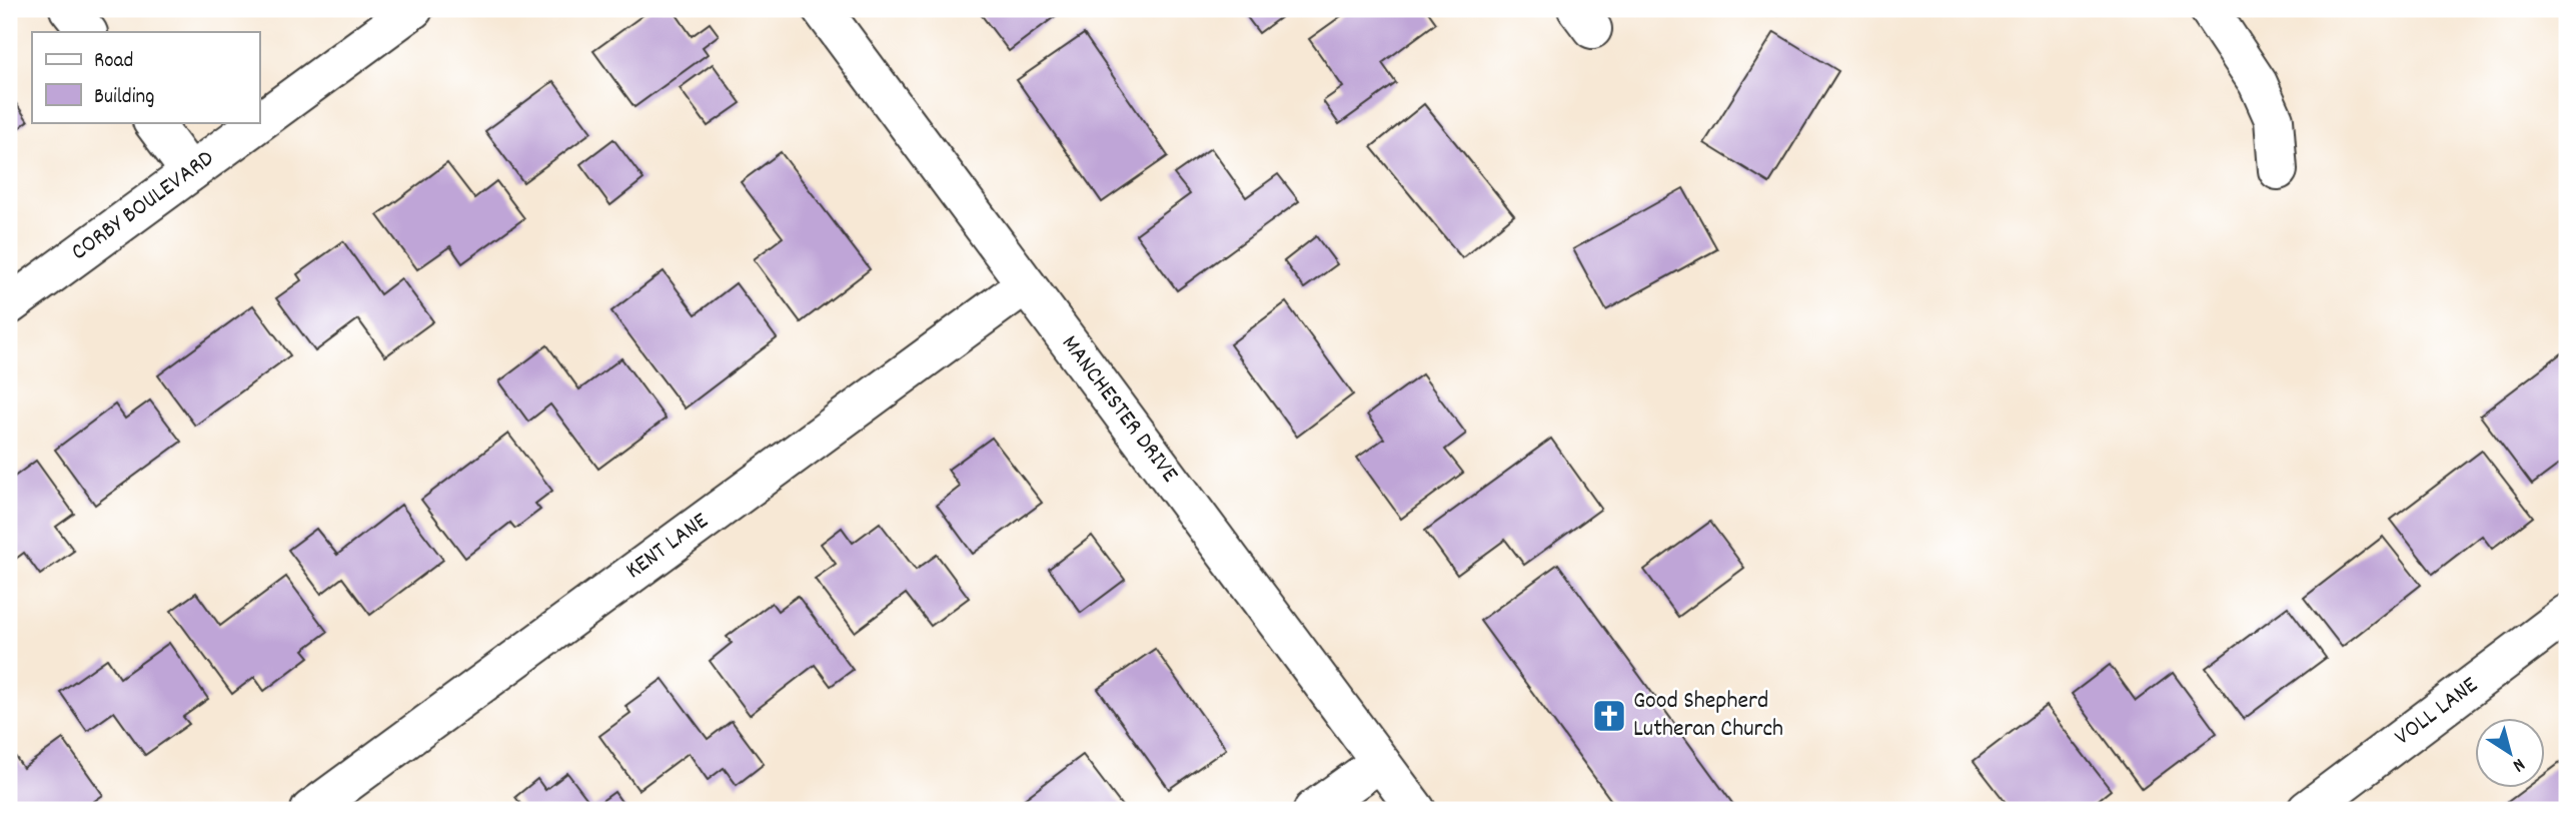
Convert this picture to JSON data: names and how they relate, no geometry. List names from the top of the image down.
{
  "streets": {
    "street": [
      "CORBY BOULEVARD",
      "MANCHESTER DRIVE",
      "KENT LANE",
      "VOLL LANE"
    ]
  },
  "crossings": [
    ["MANCHESTER DRIVE", "KENT LANE"]
  ],
  "places": {
    "church": ["Good Shepherd Lutheran Church"]
  },
  "legend": ["Road", "Building"],
  "north": "bottom right"
}
